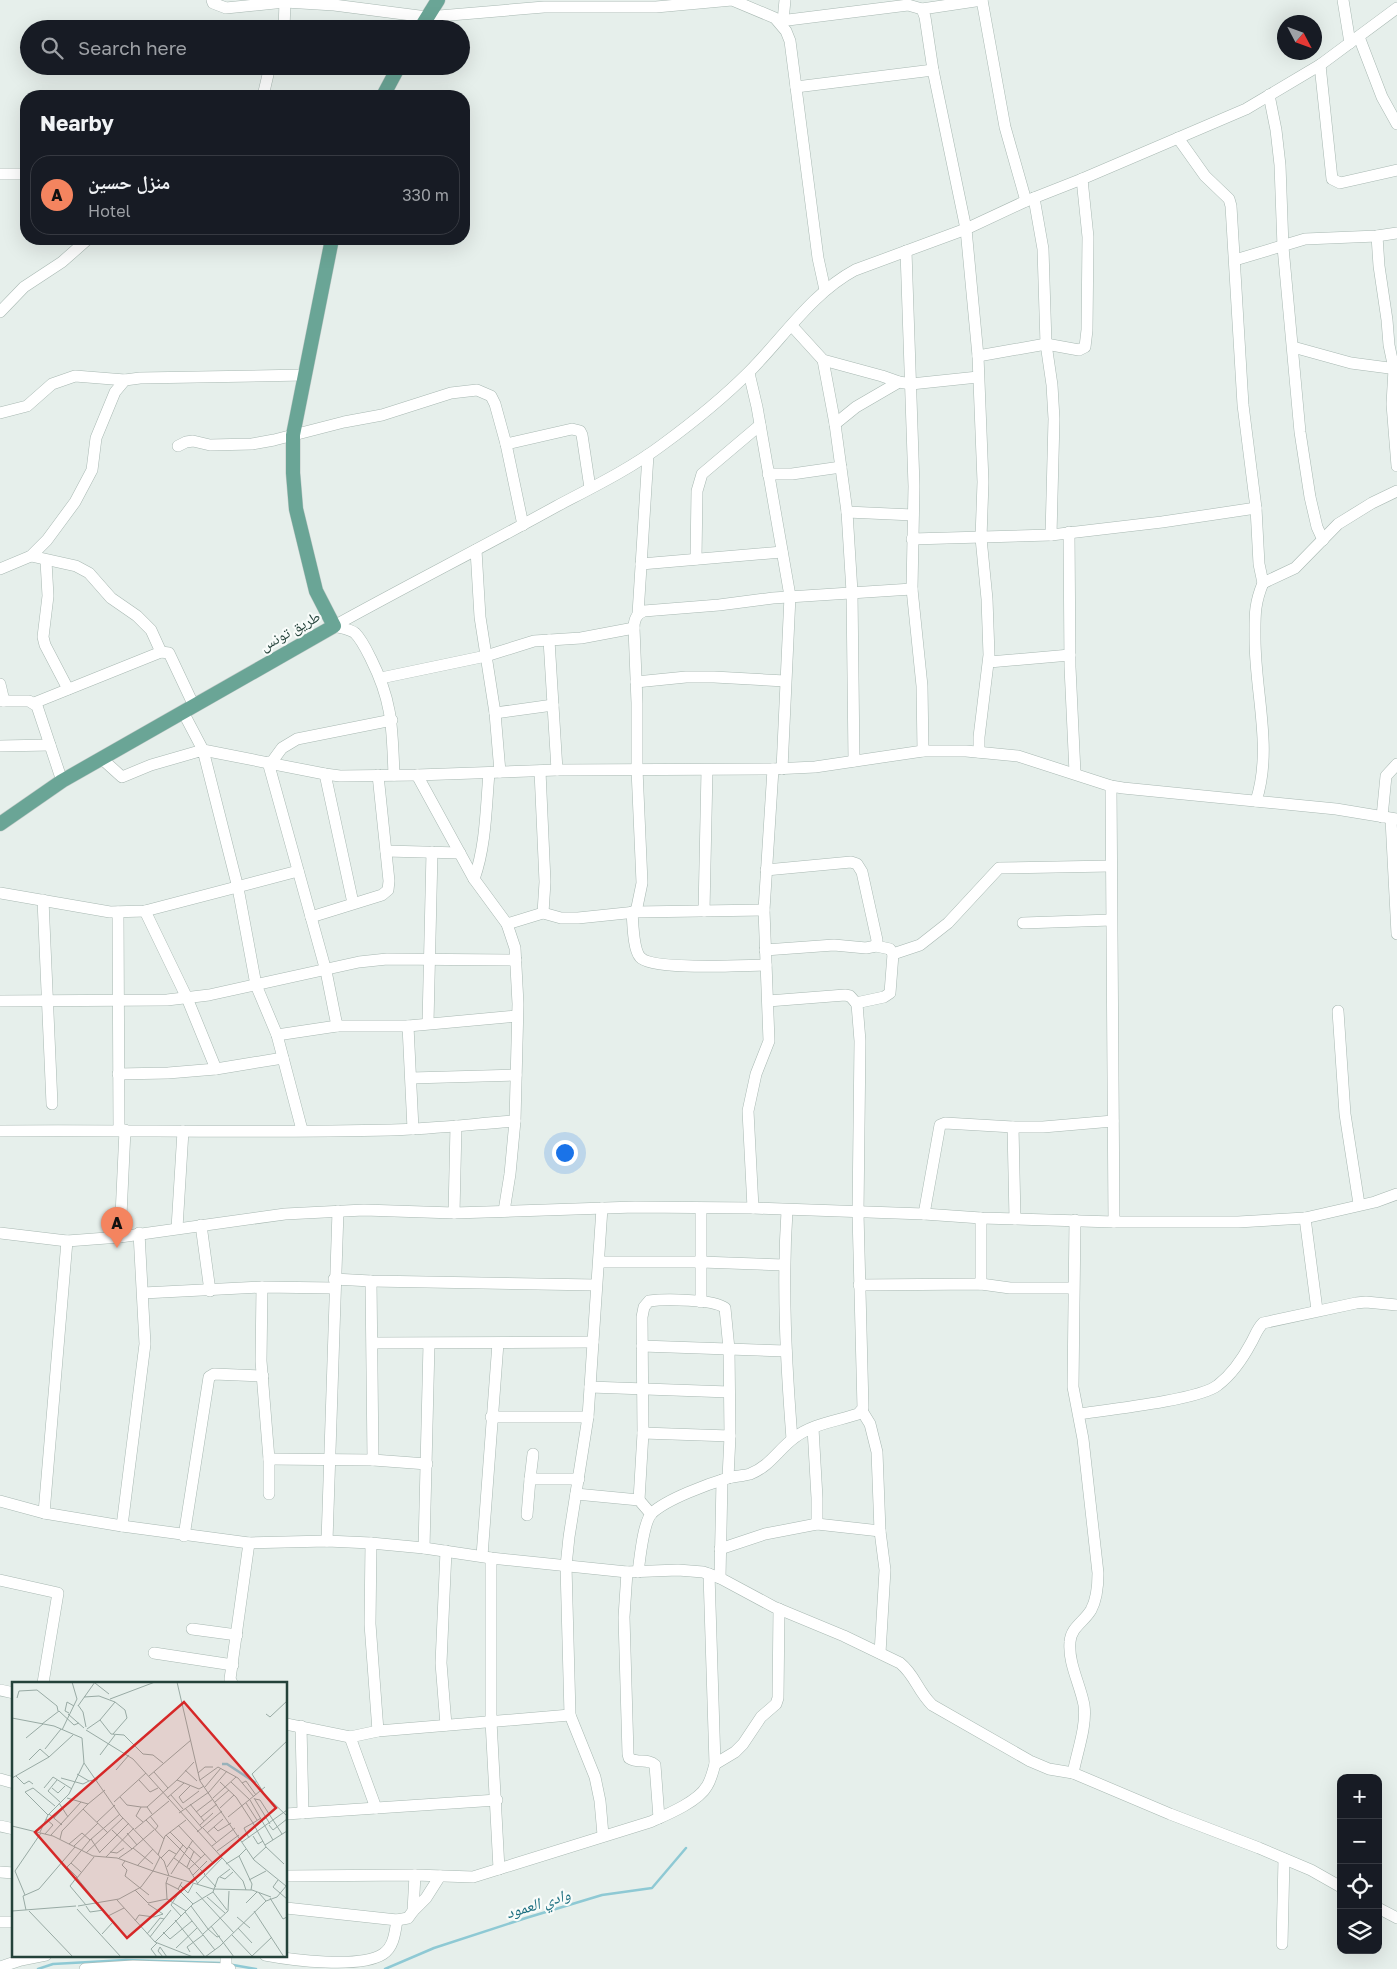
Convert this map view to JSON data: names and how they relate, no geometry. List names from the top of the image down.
{
  "streets": {
    "main road": ["طريق تونس"]
  },
  "water": ["وادي العمود"],
  "north": "bottom right",
  "page": {
    "search": "Search here",
    "heading": "Nearby",
    "list": [
      {
        "mark": "A",
        "name": "منزل حسين",
        "note": "Hotel",
        "value": "330 m"
      }
    ],
    "pins": "A",
    "map_buttons": ["+", "−"]
  }
}
